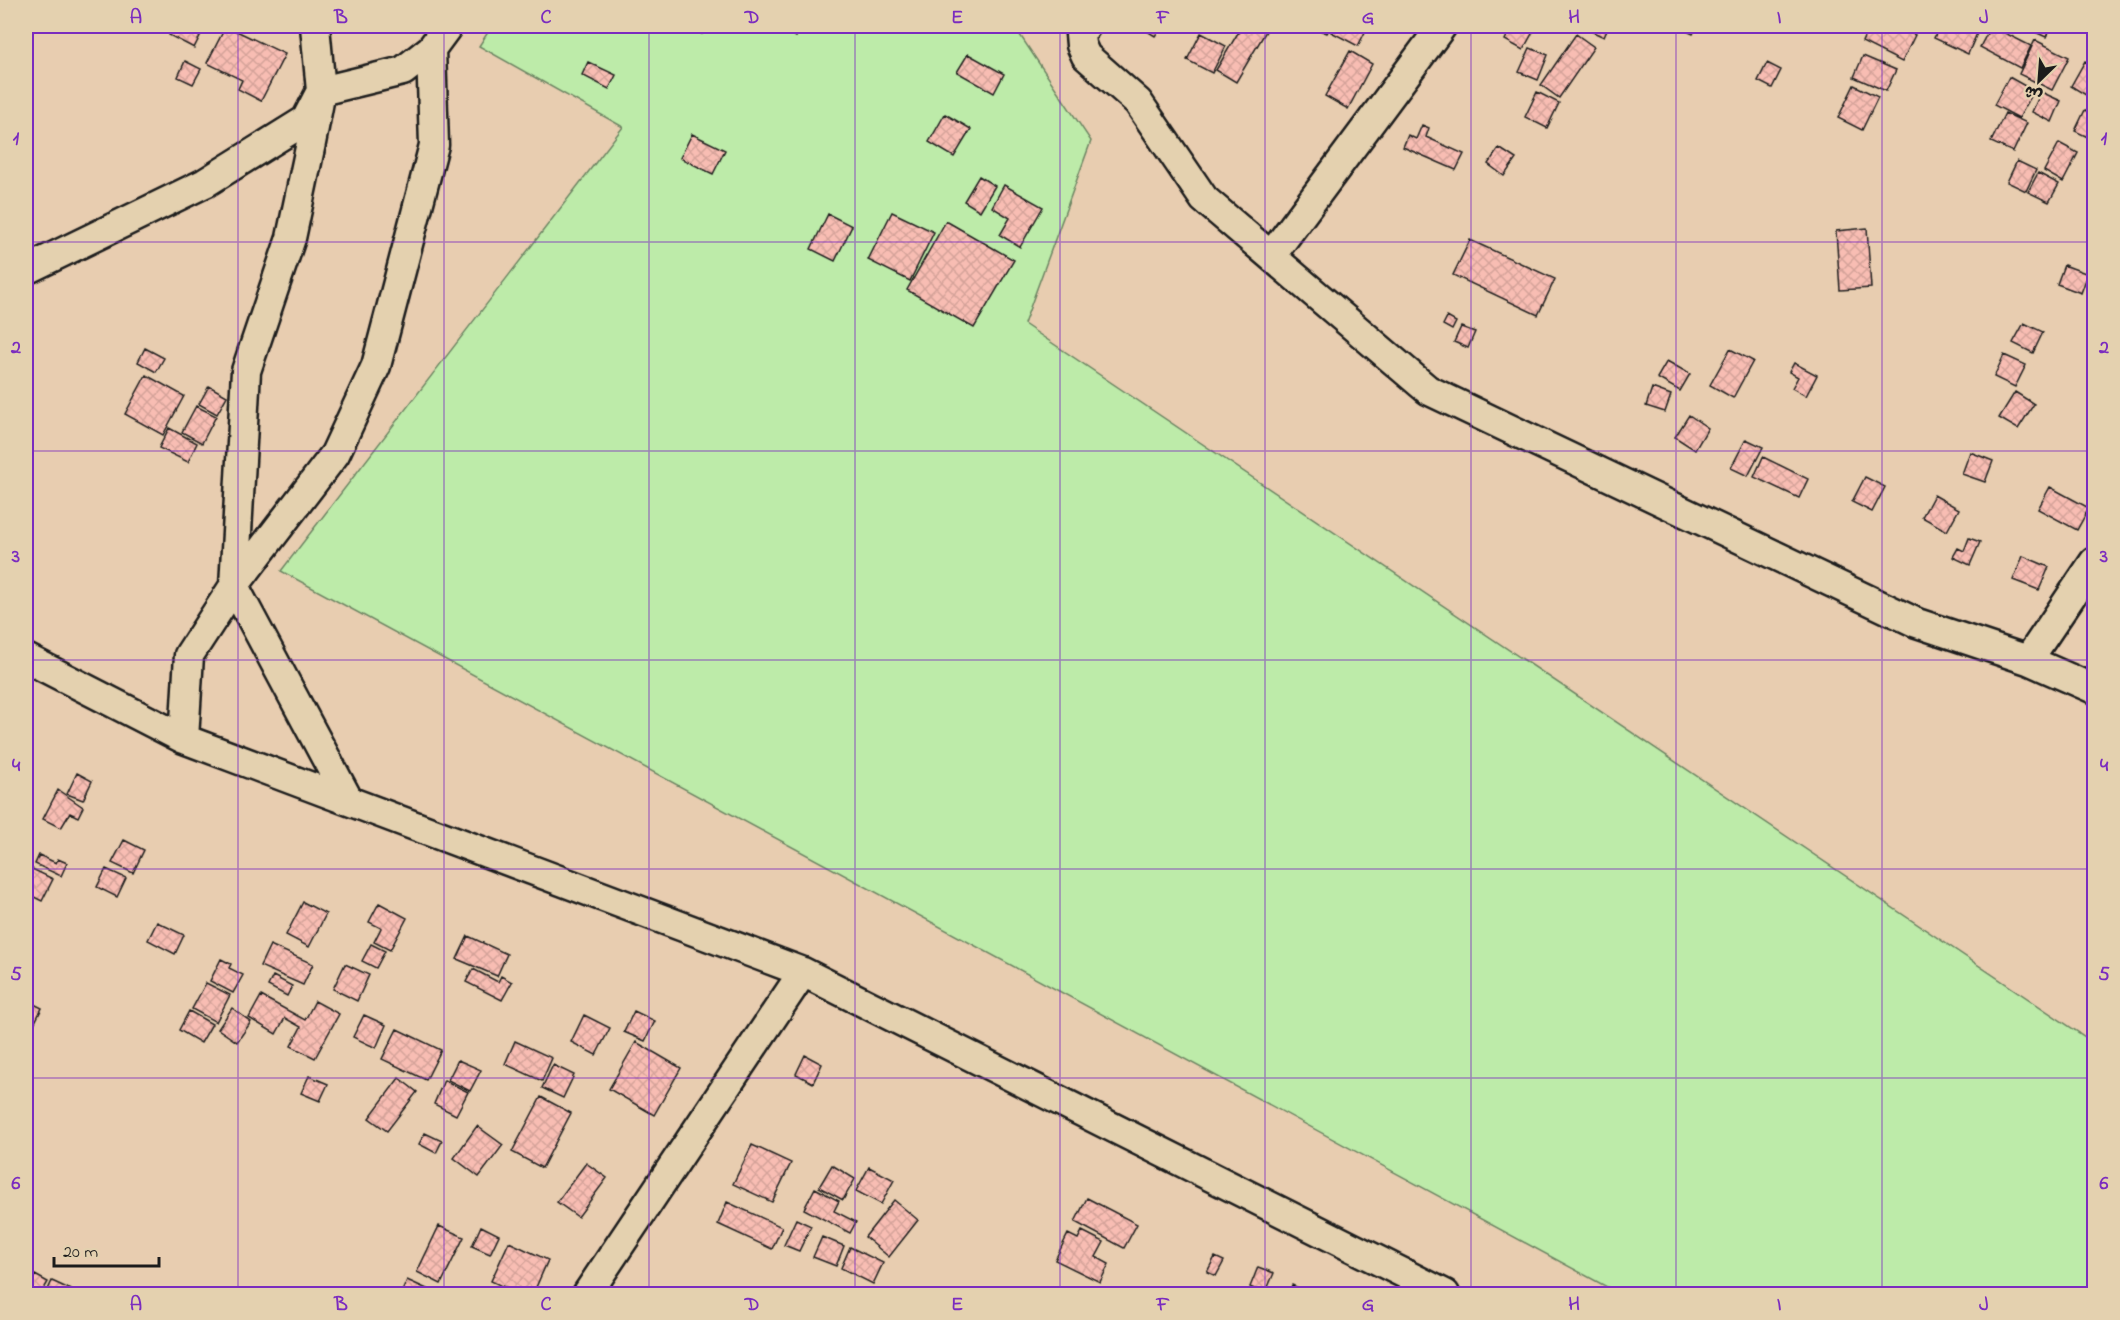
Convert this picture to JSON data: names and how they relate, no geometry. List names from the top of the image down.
{
  "scale_bar": "20 m",
  "north": "bottom left",
  "grid": {
    "columns": [
      "A",
      "B",
      "C",
      "D",
      "E",
      "F",
      "G",
      "H",
      "I",
      "J"
    ],
    "rows": [
      "1",
      "2",
      "3",
      "4",
      "5",
      "6"
    ]
  }
}
